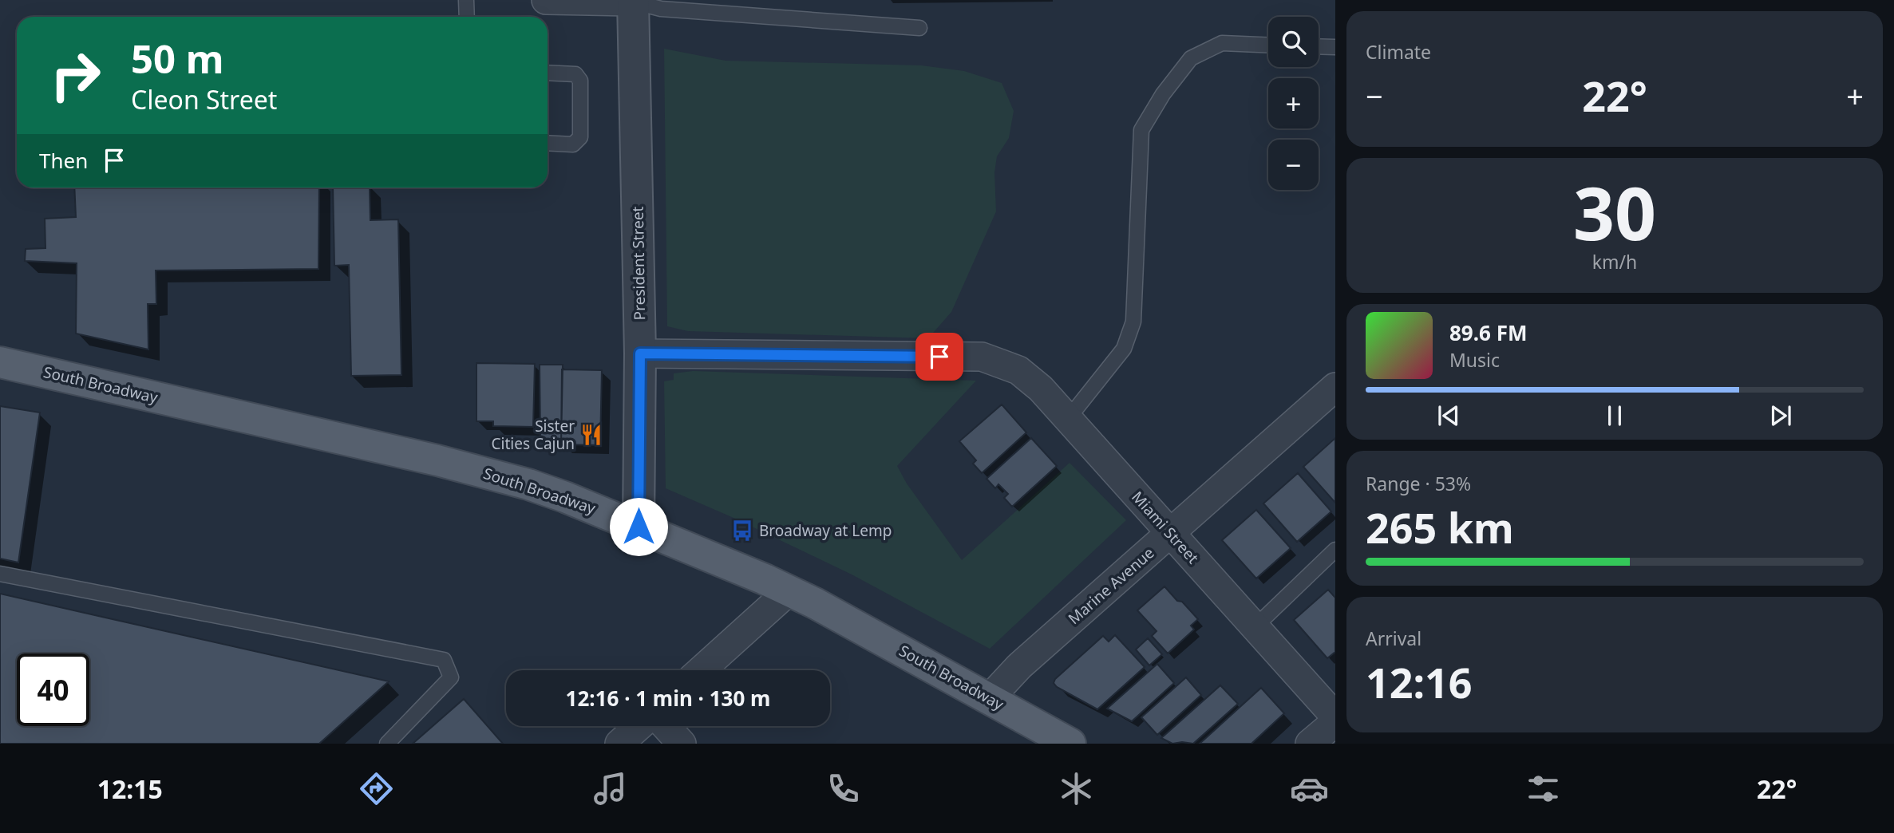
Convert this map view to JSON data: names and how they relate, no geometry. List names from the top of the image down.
{
  "streets": {
    "main road": ["South Broadway"],
    "street": ["President Street", "Miami Street", "Marine Avenue"]
  },
  "crossings": [
    ["President Street", "South Broadway"],
    ["President Street", "Miami Street"],
    ["South Broadway", "Marine Avenue"],
    ["Miami Street", "Marine Avenue"]
  ],
  "places": {
    "restaurant": ["Sister Cities Cajun"],
    "bus stop": ["Broadway at Lemp"]
  },
  "page": {
    "tile": [
      "Climate",
      ["30", "km/h"],
      ["Range · 53%", "265 km"],
      ["Arrival", "12:16"]
    ],
    "map_buttons": ["+", "−"],
    "turn": ["50 m", "Cleon Street"],
    "heat": ["−", "22°", "+"],
    "then": "Then",
    "song": ["89.6 FM", "Music"],
    "limit": "40",
    "trip": "12:16 · 1 min · 130 m",
    "tabs": ["12:15", "22°"]
  }
}
